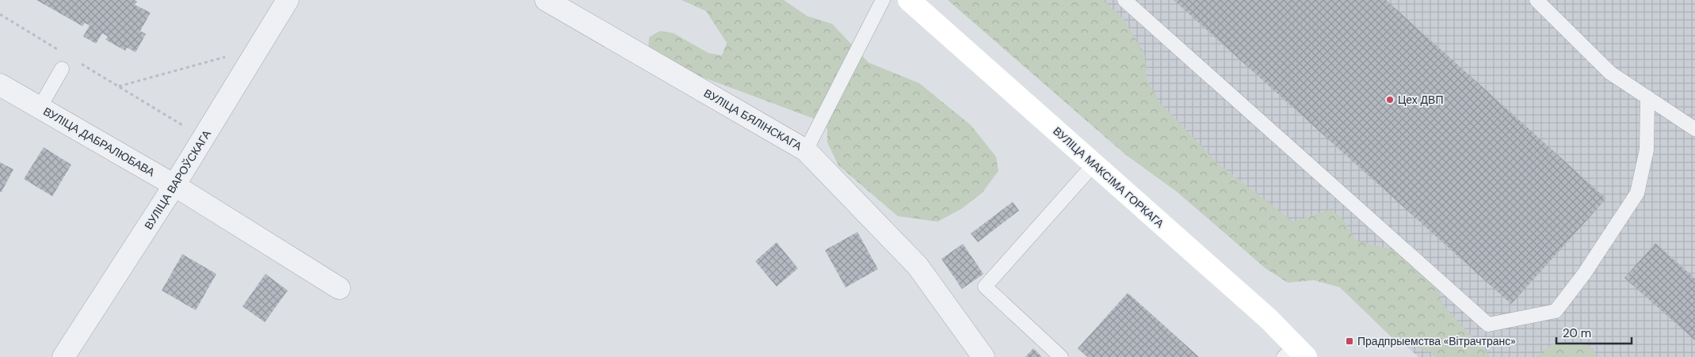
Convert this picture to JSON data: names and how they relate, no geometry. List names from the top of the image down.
{
  "streets": {
    "main road": ["ВУЛІЦА МАКСІМА ГОРКАГА"],
    "street": ["ВУЛІЦА БЯЛІНСКАГА", "ВУЛІЦА ДАБРАЛЮБАВА", "ВУЛІЦА ВАРОЎСКАГА"]
  },
  "crossings": [
    ["ВУЛІЦА ДАБРАЛЮБАВА", "ВУЛІЦА ВАРОЎСКАГА"]
  ],
  "places": {
    "other": ["Цех ДВП"],
    "transit": ["Прадпрыемства «Вітрачтранс»"]
  },
  "scale_bar": "20 m"
}
